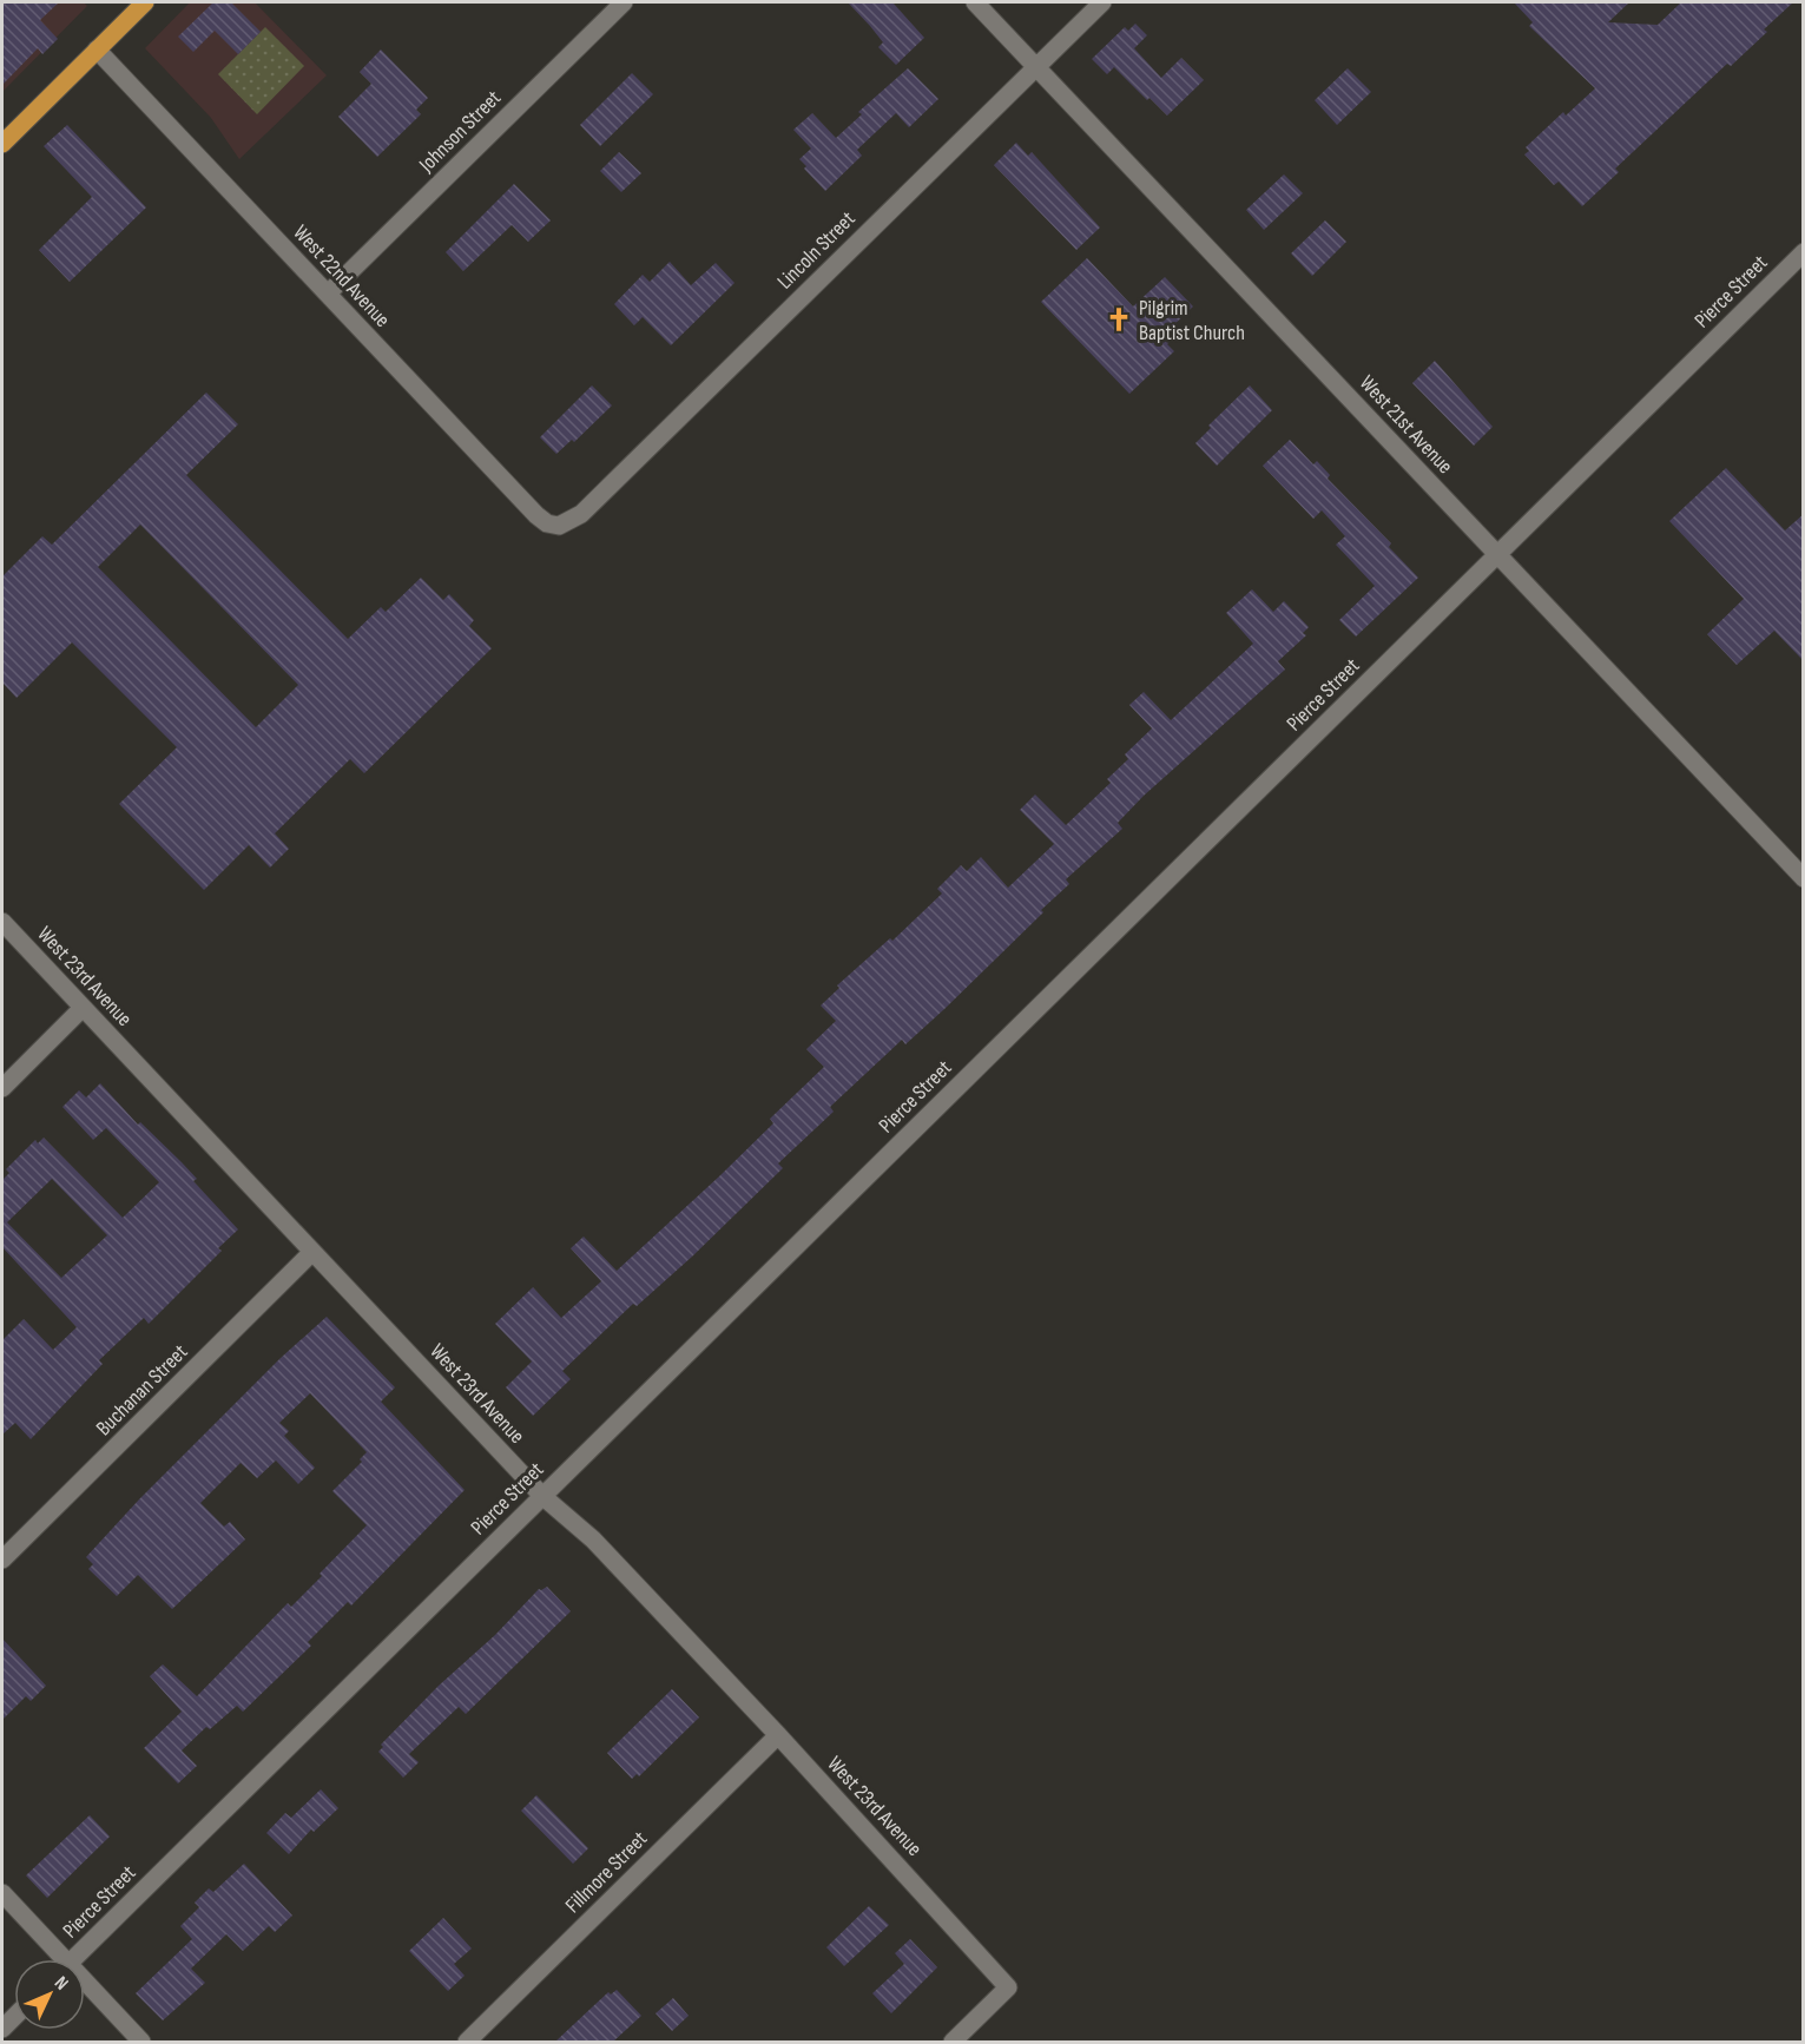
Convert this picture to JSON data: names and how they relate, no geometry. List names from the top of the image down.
{
  "streets": {
    "street": [
      "Johnson Street",
      "Lincoln Street",
      "West 22nd Avenue",
      "Pierce Street",
      "West 21st Avenue",
      "West 23rd Avenue",
      "Buchanan Street",
      "Fillmore Street"
    ]
  },
  "crossings": [
    ["Johnson Street", "West 22nd Avenue"],
    ["Lincoln Street", "West 22nd Avenue"],
    ["Lincoln Street", "West 21st Avenue"],
    ["Pierce Street", "West 21st Avenue"],
    ["Pierce Street", "West 23rd Avenue"],
    ["West 23rd Avenue", "Buchanan Street"],
    ["West 23rd Avenue", "Fillmore Street"]
  ],
  "places": {
    "church": ["Pilgrim Baptist Church"]
  },
  "north": "top right"
}
